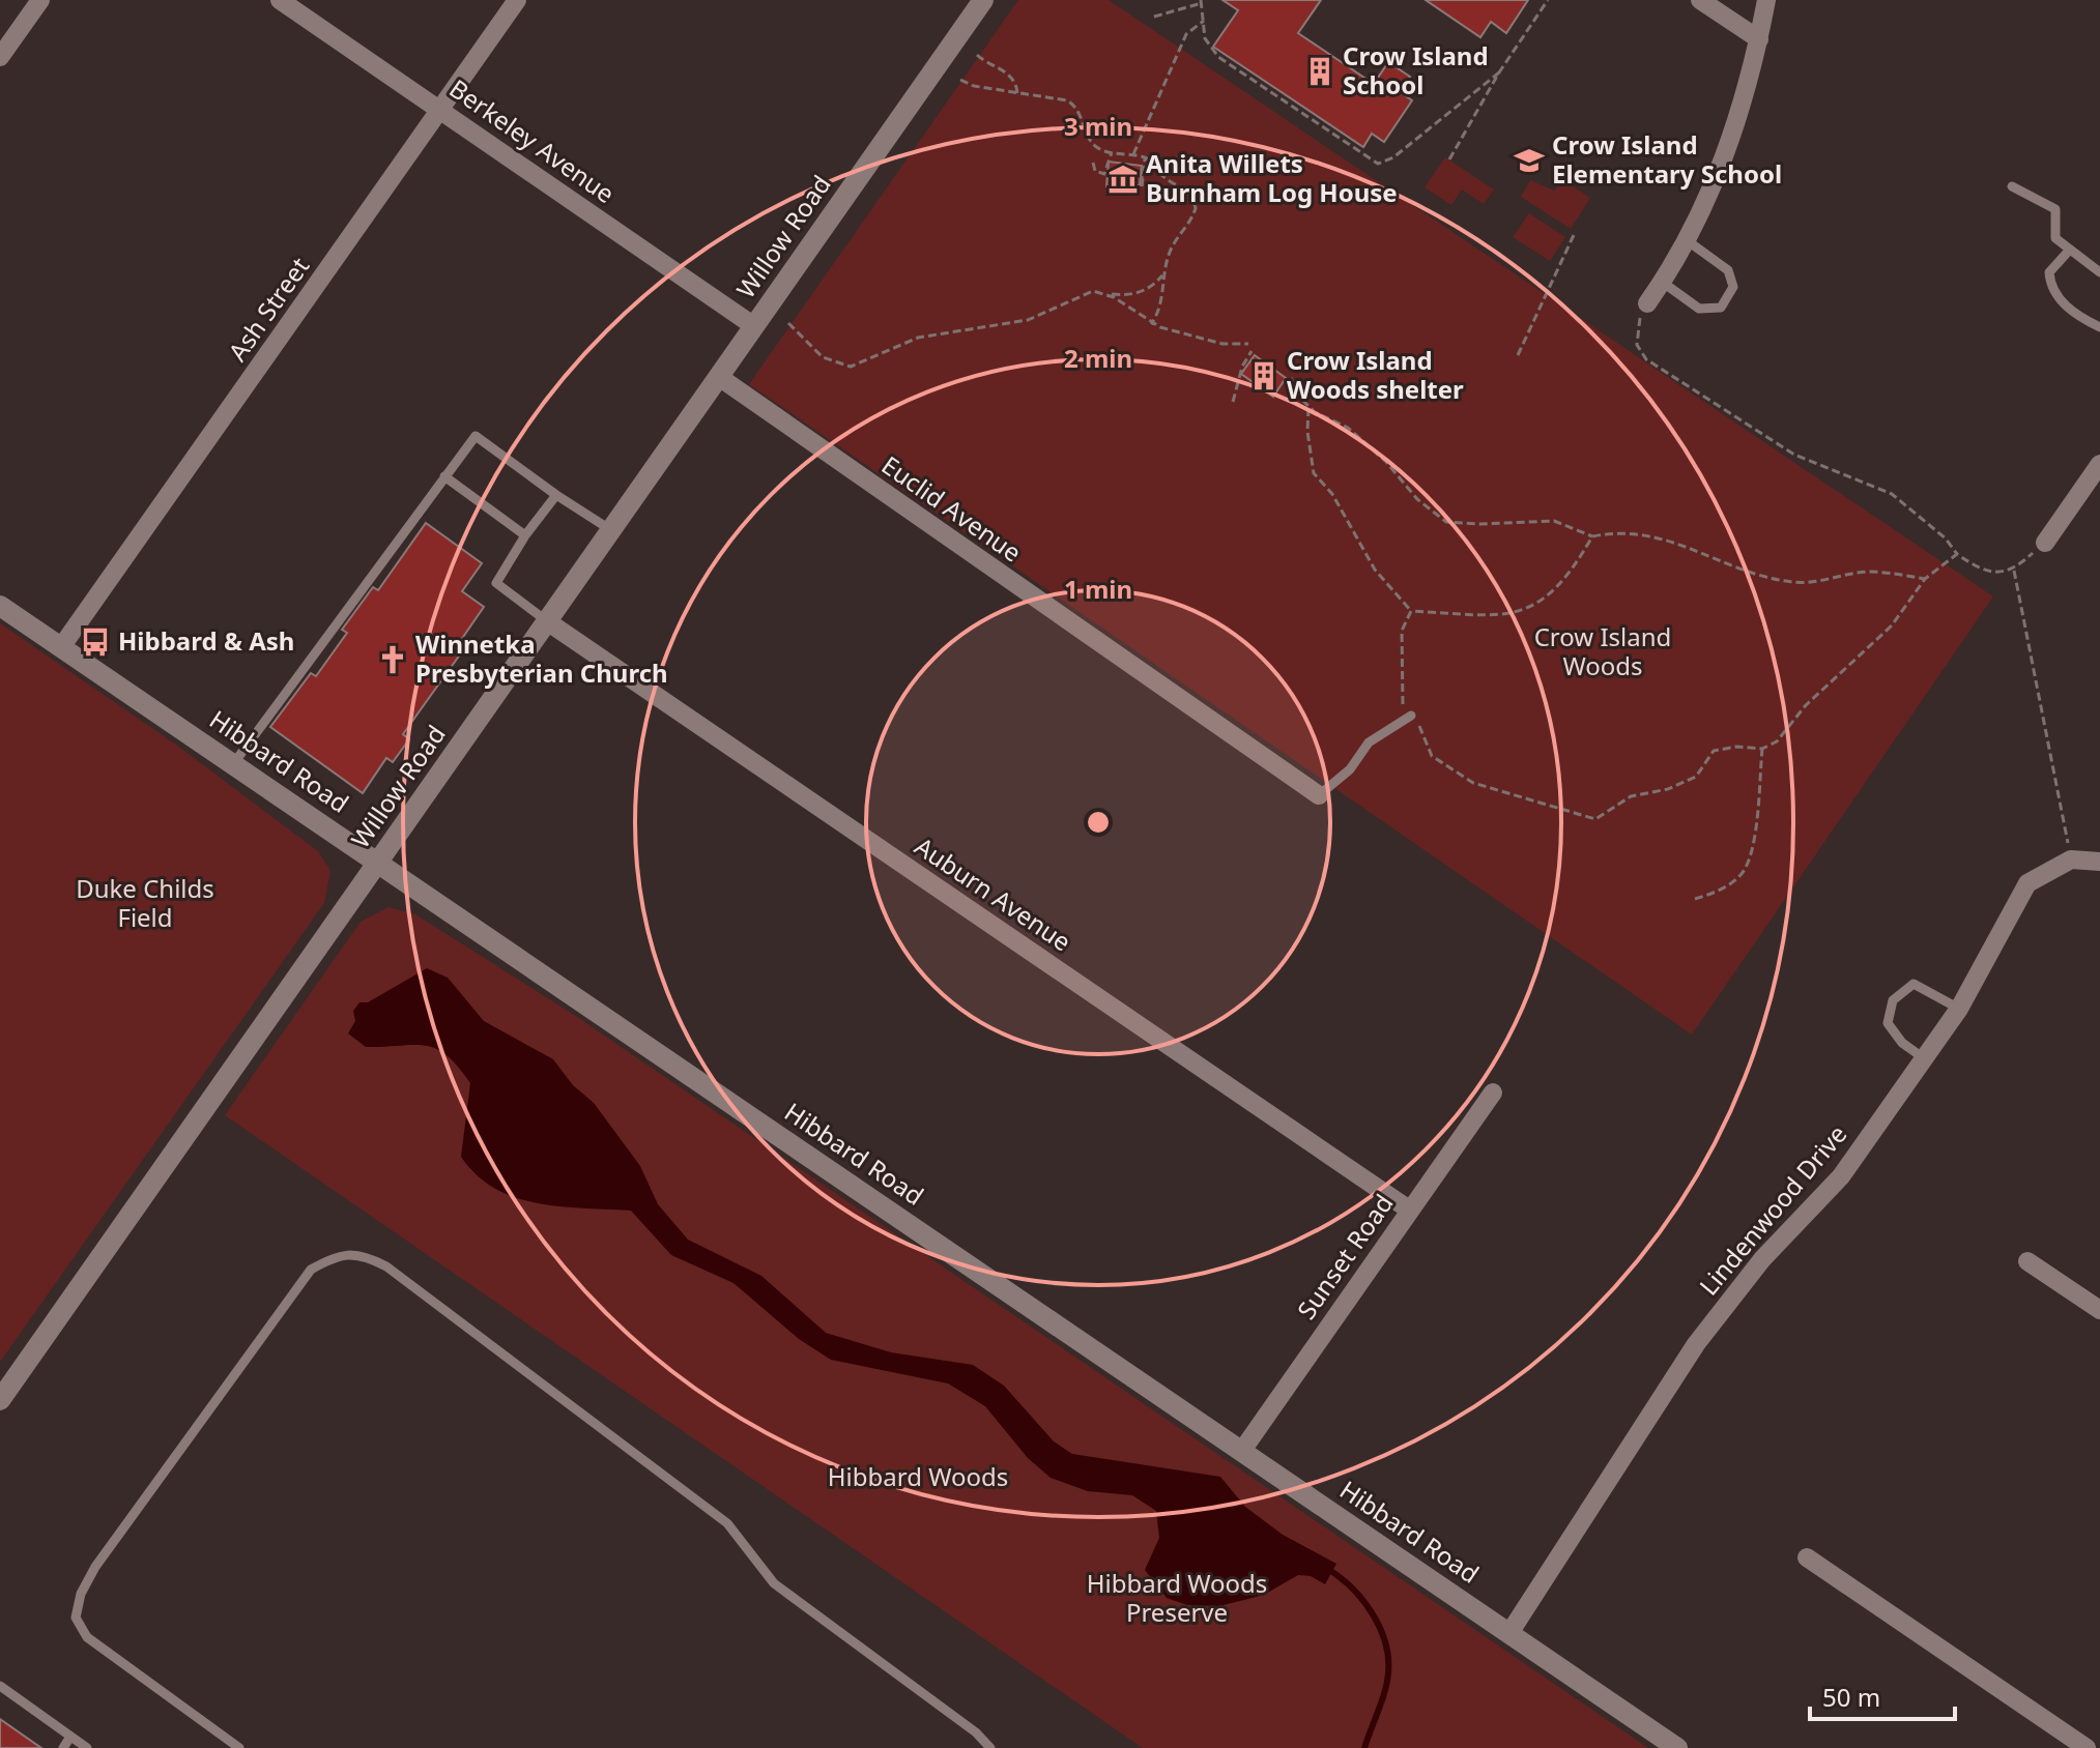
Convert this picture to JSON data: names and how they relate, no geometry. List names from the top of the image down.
{
  "streets": {
    "street": [
      "Berkeley Avenue",
      "Willow Road",
      "Ash Street",
      "Euclid Avenue",
      "Hibbard Road",
      "Auburn Avenue",
      "Lindenwood Drive",
      "Sunset Road"
    ]
  },
  "crossings": [
    ["Berkeley Avenue", "Willow Road"],
    ["Berkeley Avenue", "Ash Street"],
    ["Willow Road", "Euclid Avenue"],
    ["Willow Road", "Hibbard Road"],
    ["Willow Road", "Auburn Avenue"],
    ["Ash Street", "Hibbard Road"],
    ["Hibbard Road", "Lindenwood Drive"],
    ["Hibbard Road", "Sunset Road"],
    ["Auburn Avenue", "Sunset Road"]
  ],
  "parks": [
    "Crow Island Woods",
    "Duke Childs Field",
    "Hibbard Woods",
    "Hibbard Woods Preserve"
  ],
  "places": {
    "building": ["Crow Island School", "Crow Island Woods shelter"],
    "school or university": ["Crow Island Elementary School"],
    "museum": ["Anita Willets Burnham Log House"],
    "bus stop": ["Hibbard & Ash"],
    "church": ["Winnetka Presbyterian Church"]
  },
  "scale_bar": "50 m",
  "rings": ["3 min", "2 min", "1 min"]
}
